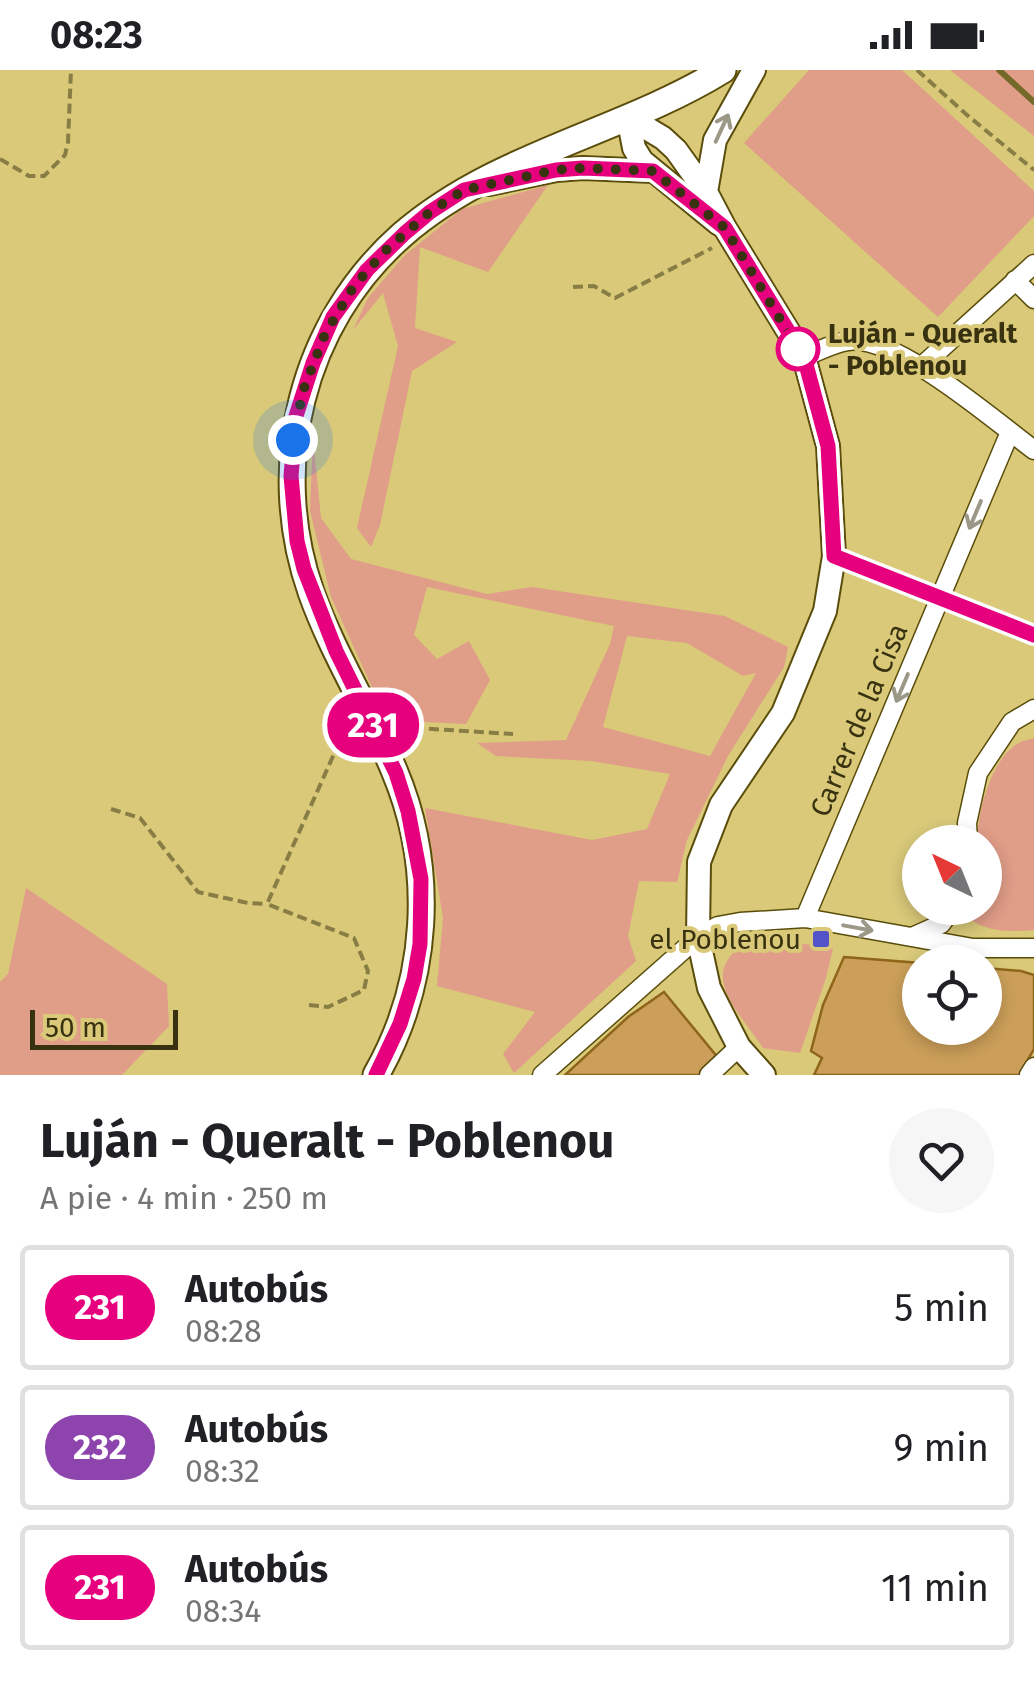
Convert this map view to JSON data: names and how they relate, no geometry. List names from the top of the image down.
{
  "streets": {
    "street": ["Carrer de la Cisa"]
  },
  "places": {
    "other": ["Luján - Queralt - Poblenou"],
    "transit": ["el Poblenou"]
  },
  "lines": ["bus line 231"],
  "scale_bar": "50 m",
  "north": "top left",
  "page": {
    "status": "08:23",
    "on_map": "231",
    "scale": "50 m",
    "heading": ["Luján - Queralt - Poblenou", "A pie · 4 min · 250 m"],
    "list": [
      {
        "mark": "231",
        "name": "Autobús",
        "note": "08:28",
        "value": "5 min"
      },
      {
        "mark": "232",
        "name": "Autobús",
        "note": "08:32",
        "value": "9 min"
      },
      {
        "mark": "231",
        "name": "Autobús",
        "note": "08:34",
        "value": "11 min"
      }
    ]
  }
}
